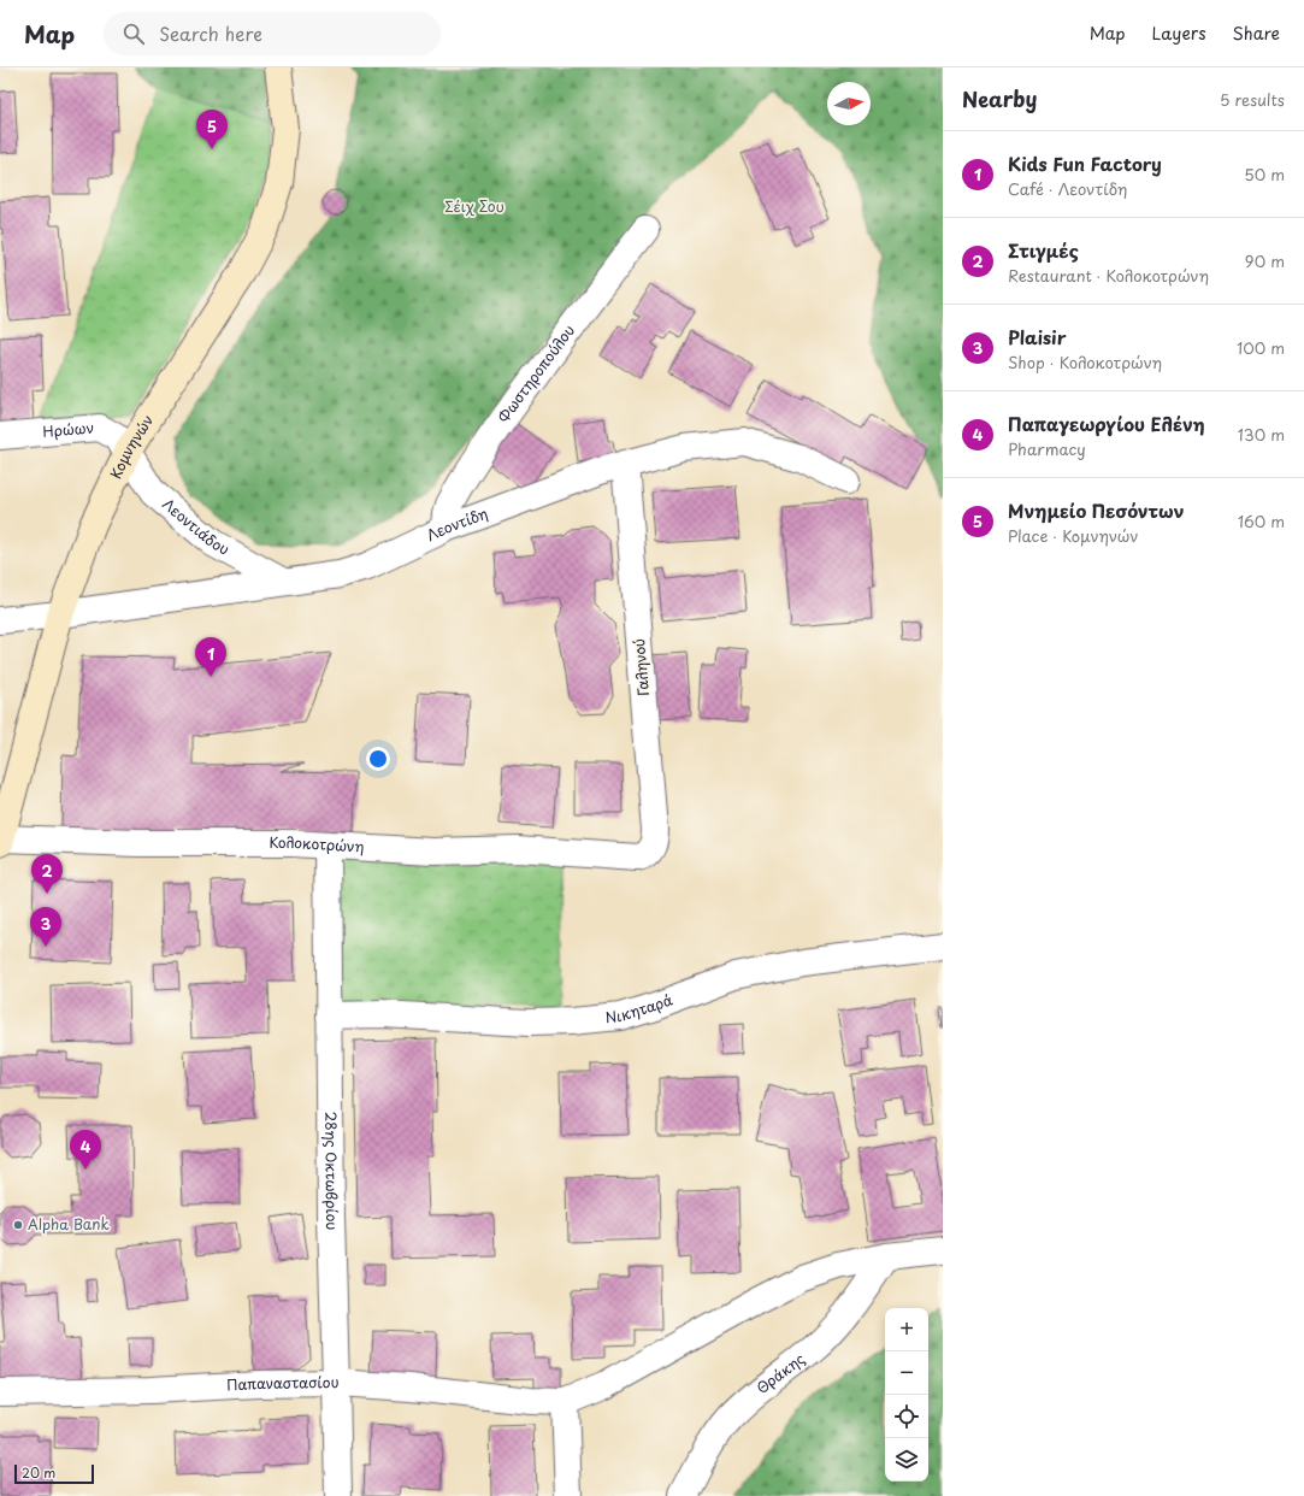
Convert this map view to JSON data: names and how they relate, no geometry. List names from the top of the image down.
{
  "streets": {
    "main road": ["Κομνηνών"],
    "street": [
      "Φωστηροπούλου",
      "Ηρώων",
      "Λεοντίδη",
      "Λεοντιάδου",
      "Γαληνού",
      "Κολοκοτρώνη",
      "Νικηταρά",
      "28ης Οκτωβρίου",
      "Θράκης",
      "Παπαναστασίου"
    ]
  },
  "crossings": [
    ["Φωστηροπούλου", "Λεοντίδη"],
    ["Ηρώων", "Κομνηνών"],
    ["Ηρώων", "Λεοντιάδου"],
    ["Κομνηνών", "Λεοντίδη"],
    ["Κομνηνών", "Λεοντιάδου"],
    ["Κομνηνών", "Κολοκοτρώνη"],
    ["Λεοντίδη", "Λεοντιάδου"],
    ["Λεοντίδη", "Γαληνού"],
    ["Γαληνού", "Κολοκοτρώνη"],
    ["Κολοκοτρώνη", "28ης Οκτωβρίου"],
    ["Νικηταρά", "28ης Οκτωβρίου"],
    ["28ης Οκτωβρίου", "Παπαναστασίου"]
  ],
  "parks": ["Σέιχ Σου"],
  "places": ["Alpha Bank"],
  "scale_bar": "20 m",
  "north": "right",
  "page": {
    "header": "Map",
    "search": "Search here",
    "nav": ["Map", "Layers", "Share"],
    "heading": ["Nearby", "5 results"],
    "pins": [
      "5",
      "1",
      "2",
      "3",
      "4"
    ],
    "list": [
      {
        "mark": "1",
        "name": "Kids Fun Factory",
        "note": "Café · Λεοντίδη",
        "value": "50 m"
      },
      {
        "mark": "2",
        "name": "Στιγμές",
        "note": "Restaurant · Κολοκοτρώνη",
        "value": "90 m"
      },
      {
        "mark": "3",
        "name": "Plaisir",
        "note": "Shop · Κολοκοτρώνη",
        "value": "100 m"
      },
      {
        "mark": "4",
        "name": "Παπαγεωργίου Ελένη",
        "note": "Pharmacy",
        "value": "130 m"
      },
      {
        "mark": "5",
        "name": "Μνημείο Πεσόντων",
        "note": "Place · Κομνηνών",
        "value": "160 m"
      }
    ],
    "map_buttons": ["+", "−"],
    "scale": "20 m"
  }
}
